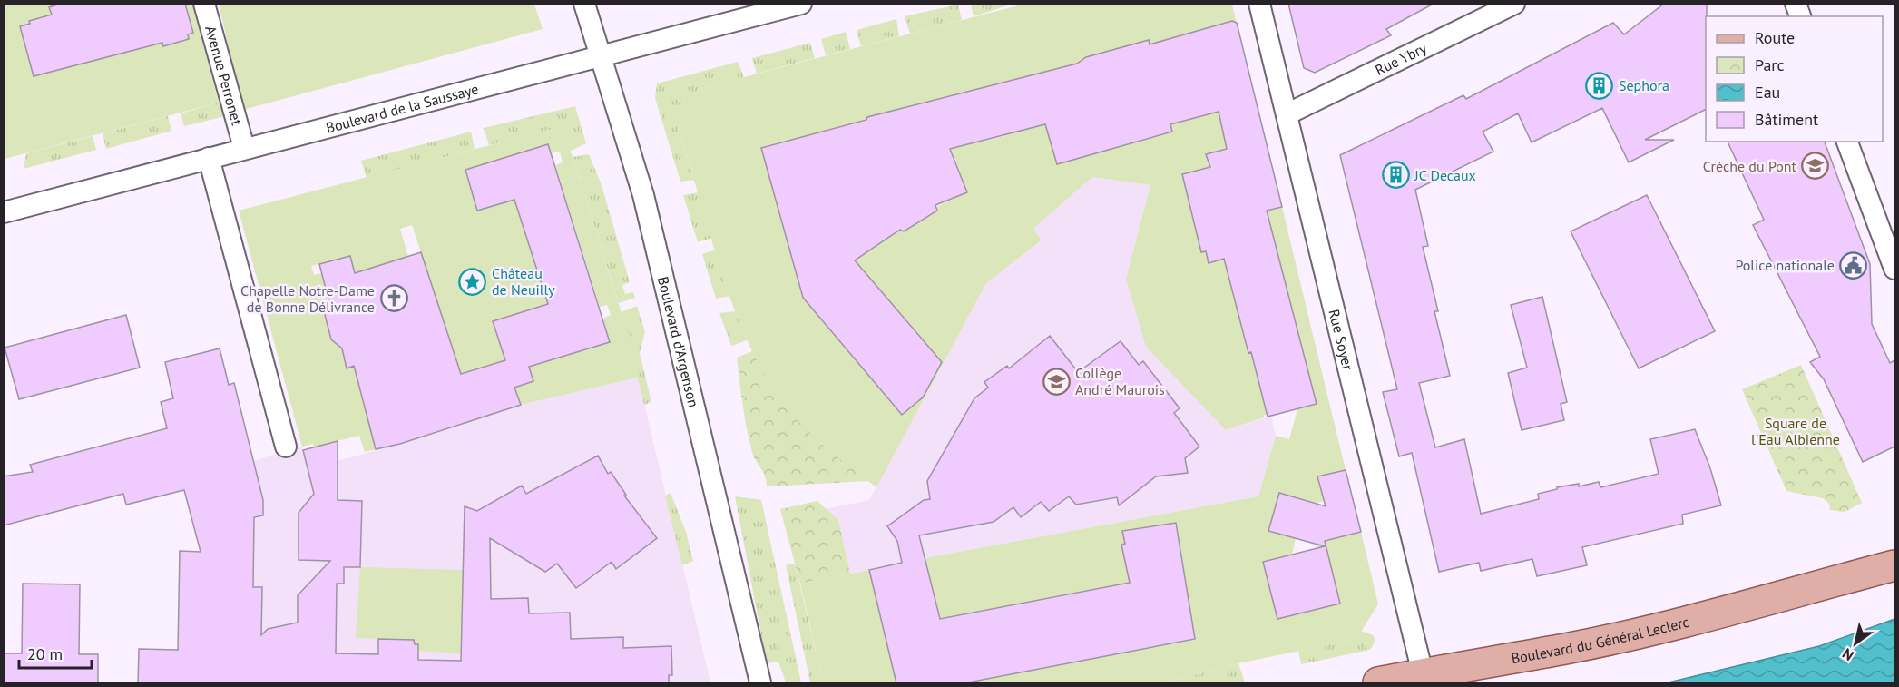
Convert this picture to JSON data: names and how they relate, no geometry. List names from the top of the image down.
{
  "streets": {
    "main road": ["Boulevard du Général Leclerc"],
    "street": [
      "Rue Ybry",
      "Avenue Perronet",
      "Boulevard de la Saussaye",
      "Rue Soyer",
      "Boulevard d'Argenson"
    ]
  },
  "crossings": [
    ["Rue Ybry", "Rue Soyer"],
    ["Avenue Perronet", "Boulevard de la Saussaye"],
    ["Boulevard de la Saussaye", "Boulevard d'Argenson"],
    ["Rue Soyer", "Boulevard du Général Leclerc"]
  ],
  "parks": ["Square de l'Eau Albienne"],
  "places": {
    "building": ["Sephora", "JC Decaux"],
    "school or university": ["Crèche du Pont", "Collège André Maurois"],
    "public building": ["Police nationale"],
    "place": ["Château de Neuilly"],
    "church": ["Chapelle Notre-Dame de Bonne Délivrance"]
  },
  "legend": [
    "Route",
    "Parc",
    "Eau",
    "Bâtiment"
  ],
  "scale_bar": "20 m",
  "north": "bottom left"
}
